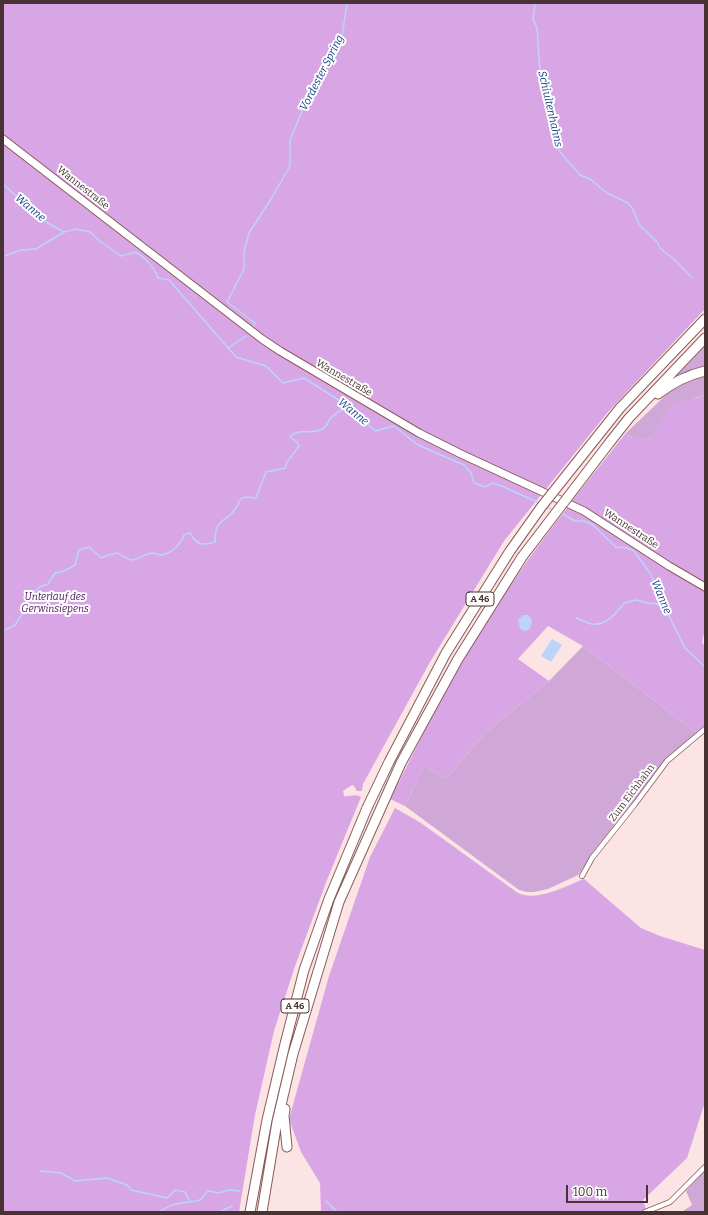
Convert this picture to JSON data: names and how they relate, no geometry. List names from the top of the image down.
{
  "streets": {
    "highway": ["A 46"],
    "street": ["Wannestraße", "Zum Eichhahn"]
  },
  "water": ["Vordester Spring", "Schiultenhahns", "Wanne"],
  "parks": ["Unterlauf des Gerwinsiepens"],
  "scale_bar": "100 m"
}
